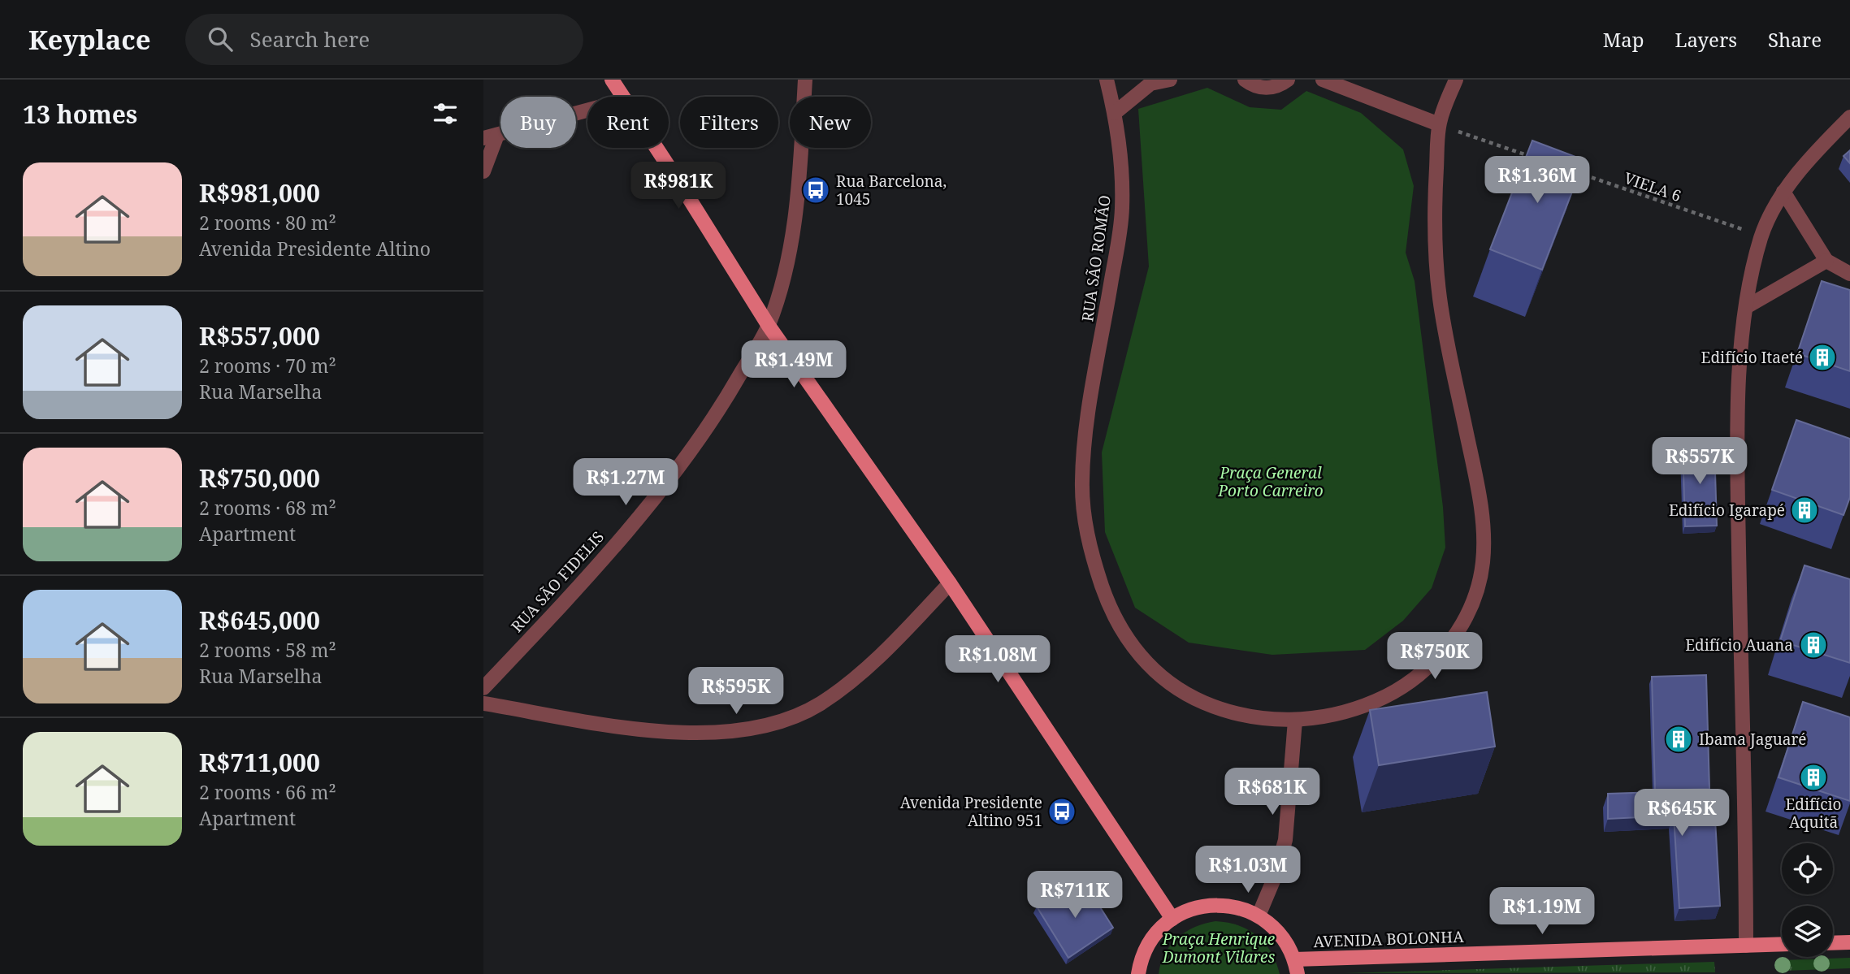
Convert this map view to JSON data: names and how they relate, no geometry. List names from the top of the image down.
{
  "streets": {
    "main road": ["AVENIDA BOLONHA"],
    "street": ["RUA SÃO ROMÃO", "RUA SÃO FIDELIS"],
    "path": ["VIELA 6"]
  },
  "parks": ["Praça General Porto Carreiro", "Praça Henrique Dumont Vilares"],
  "places": {
    "bus stop": ["Rua Barcelona, 1045", "Avenida Presidente Altino 951"],
    "building": [
      "Edifício Itaeté",
      "Edifício Igarapé",
      "Edifício Auana",
      "Ibama Jaguaré",
      "Edifício Aquitã"
    ]
  },
  "page": {
    "header": "Keyplace",
    "search": "Search here",
    "nav": ["Map", "Layers", "Share"],
    "heading": "13 homes",
    "chip": [
      "Buy",
      "Rent",
      "Filters",
      "New"
    ],
    "list": [
      {
        "name": "R$981,000",
        "note": "2 rooms · 80 m² · Avenida Presidente Altino"
      },
      {
        "name": "R$557,000",
        "note": "2 rooms · 70 m² · Rua Marselha"
      },
      {
        "name": "R$750,000",
        "note": "2 rooms · 68 m² · Apartment"
      },
      {
        "name": "R$645,000",
        "note": "2 rooms · 58 m² · Rua Marselha"
      },
      {
        "name": "R$711,000",
        "note": "2 rooms · 66 m² · Apartment"
      }
    ],
    "price": [
      "R$1.36M",
      "R$981K",
      "R$1.49M",
      "R$557K",
      "R$1.27M",
      "R$750K",
      "R$1.08M",
      "R$595K",
      "R$681K",
      "R$645K",
      "R$1.03M",
      "R$711K",
      "R$1.19M"
    ]
  }
}
